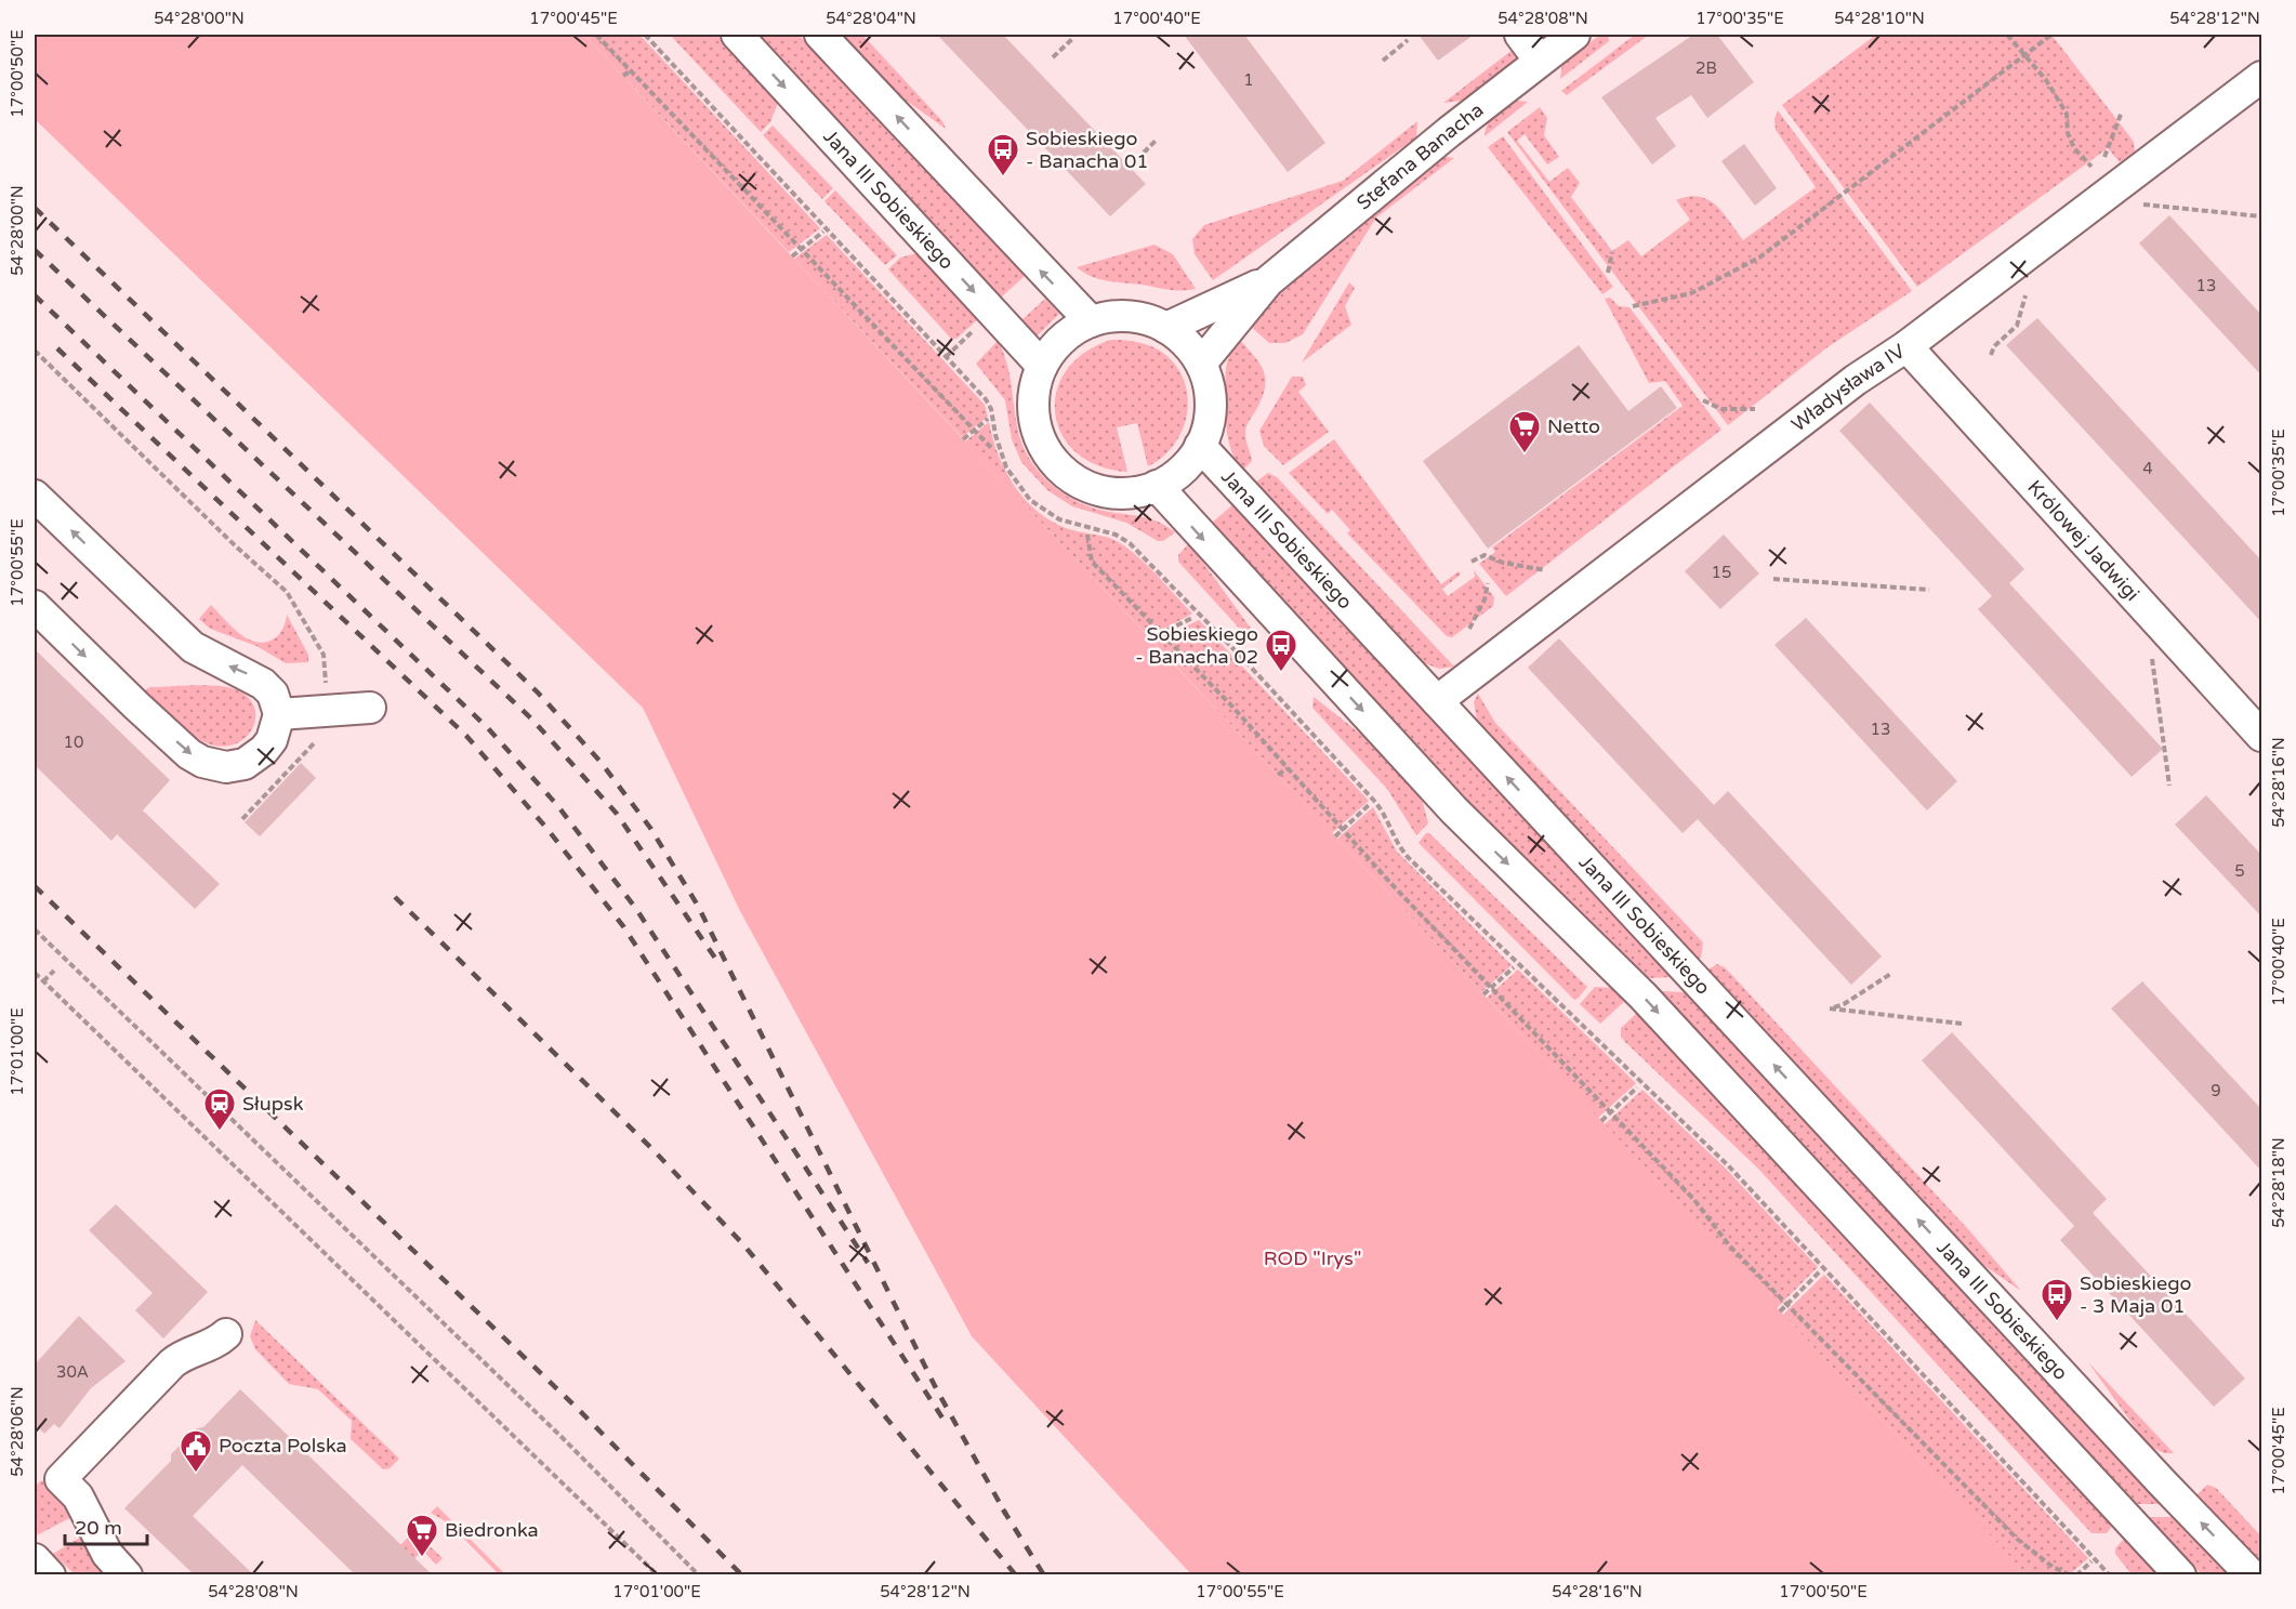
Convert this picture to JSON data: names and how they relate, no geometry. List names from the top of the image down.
{
  "streets": {
    "street": [
      "Stefana Banacha",
      "Jana III Sobieskiego",
      "Władysława IV",
      "Królowej Jadwigi"
    ]
  },
  "crossings": [
    ["Stefana Banacha", "Jana III Sobieskiego"],
    ["Jana III Sobieskiego", "Władysława IV"],
    ["Władysława IV", "Królowej Jadwigi"]
  ],
  "parks": ["ROD \"Irys\""],
  "places": {
    "bus stop": ["Sobieskiego - Banacha 01", "Sobieskiego - Banacha 02", "Sobieskiego - 3 Maja 01"],
    "supermarket": ["Netto", "Biedronka"],
    "station": ["Słupsk"],
    "public building": ["Poczta Polska"]
  },
  "house_numbers": [
    "2B",
    "1",
    "13",
    "4",
    "15",
    "13",
    "10",
    "5",
    "9",
    "30A"
  ],
  "scale_bar": "20 m",
  "coordinates": [
    "54°28'00\"N",
    "17°00'45\"E",
    "54°28'04\"N",
    "17°00'40\"E",
    "54°28'08\"N",
    "17°00'35\"E",
    "54°28'10\"N",
    "54°28'12\"N",
    "17°00'50\"E",
    "17°00'55\"E",
    "54°28'16\"N",
    "17°01'00\"E",
    "54°28'18\"N",
    "54°28'06\"N"
  ]
}
